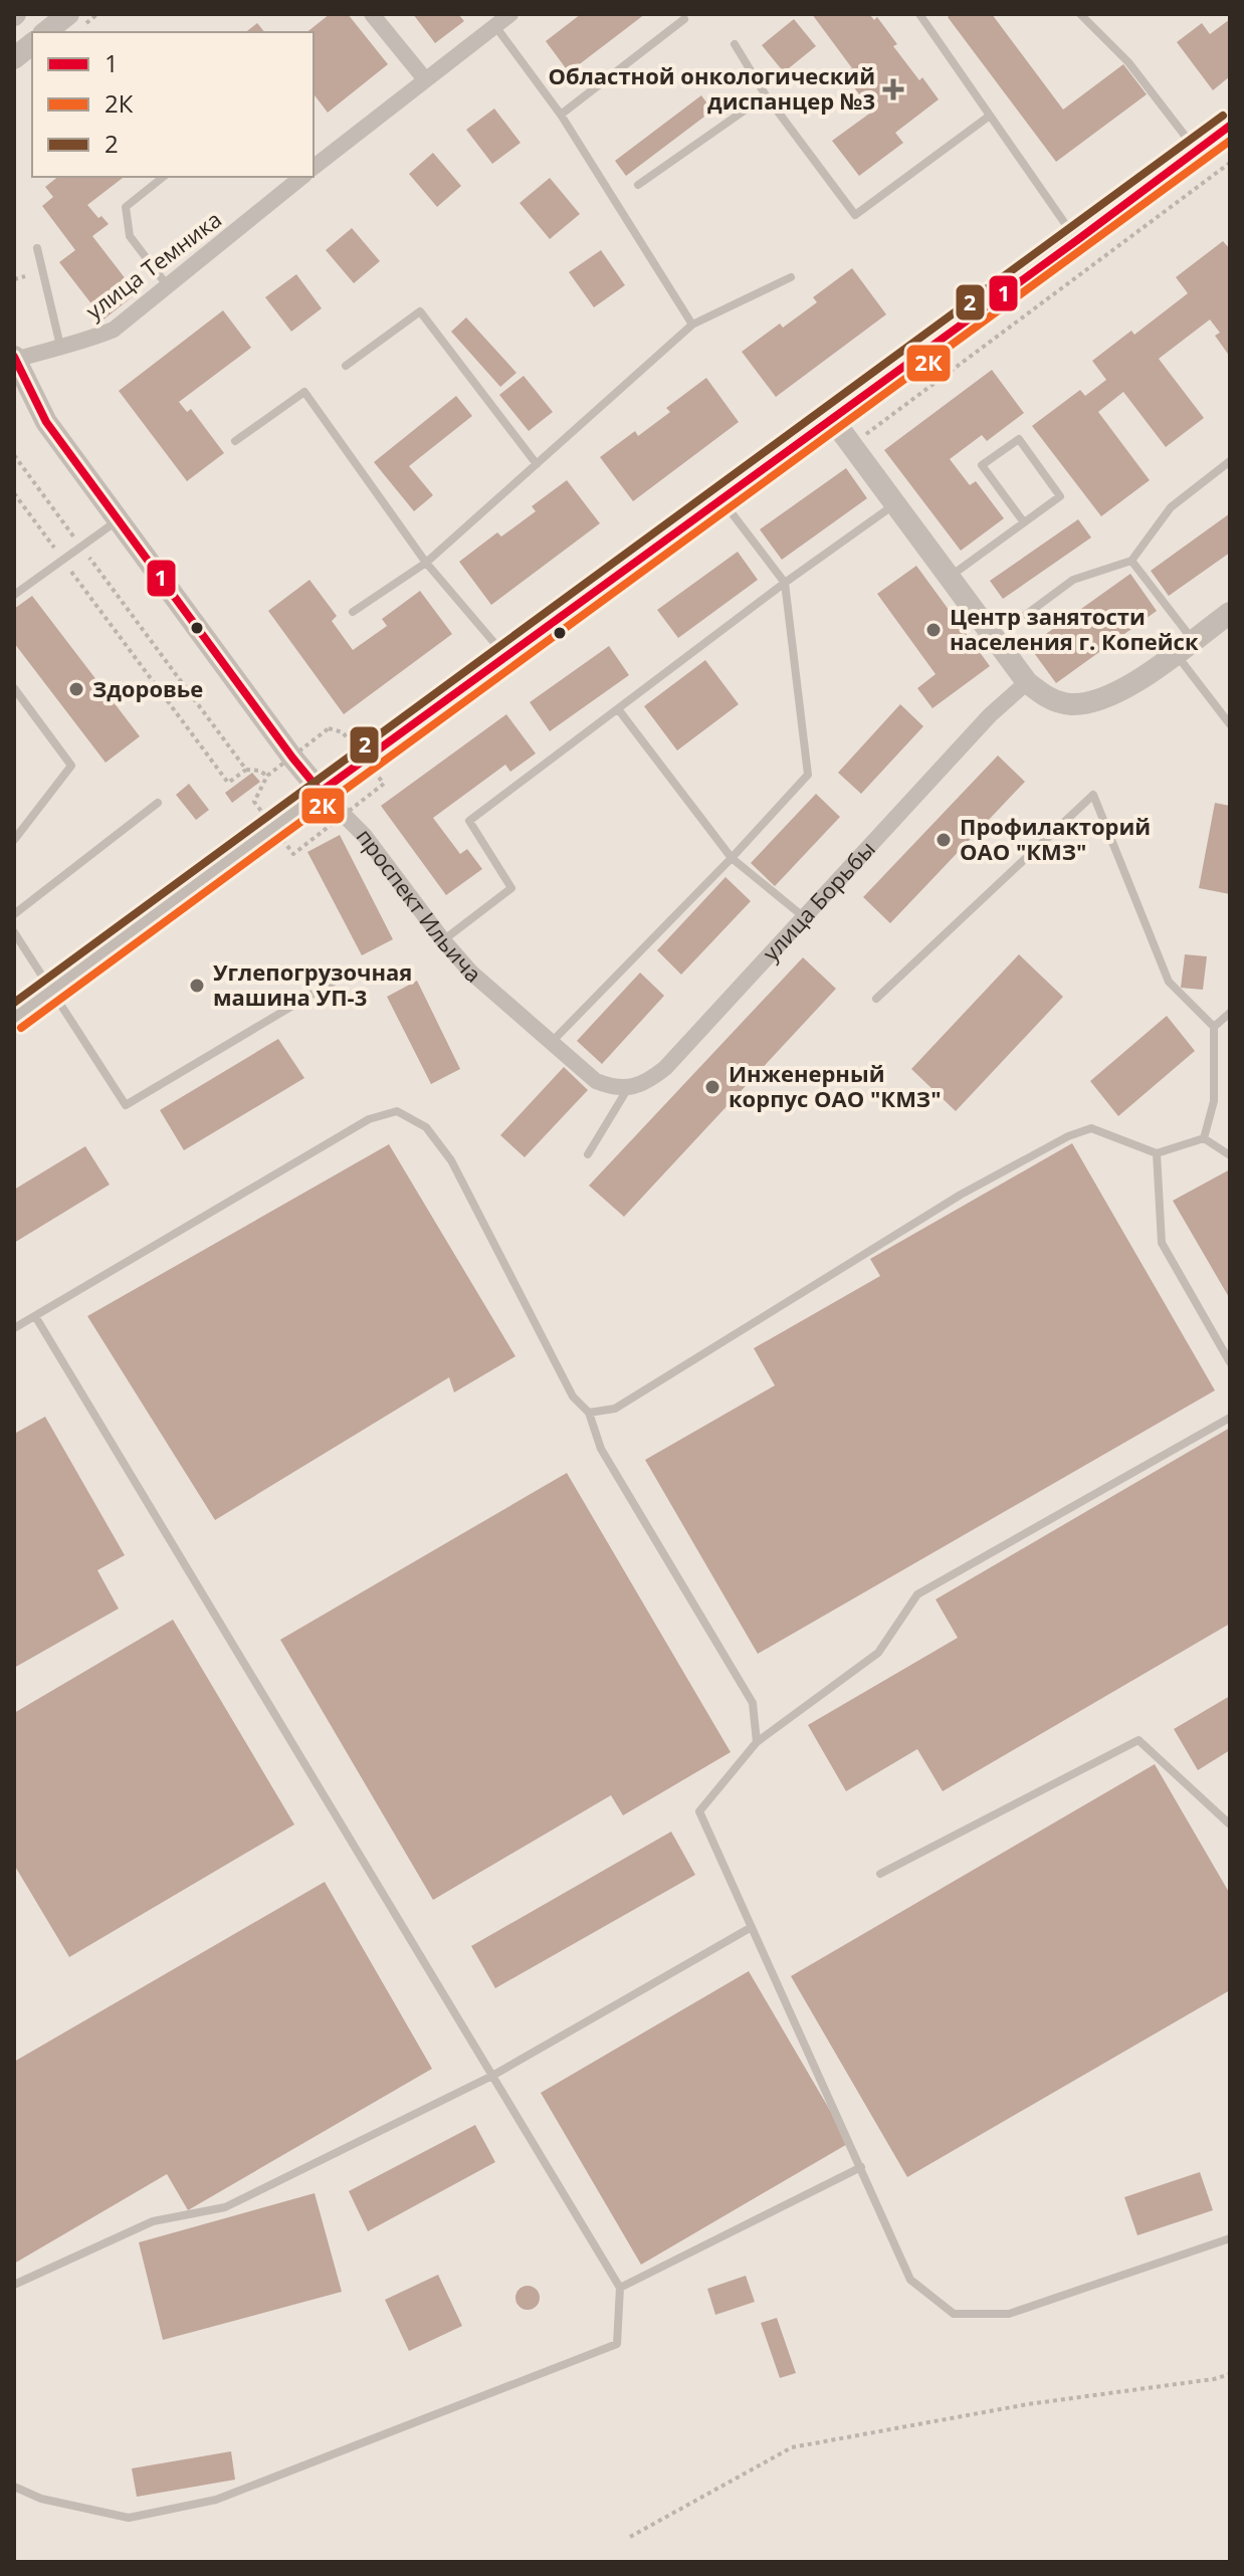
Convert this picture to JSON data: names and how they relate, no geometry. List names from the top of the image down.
{
  "streets": {
    "street": ["улица Темника", "улица Борьбы", "проспект Ильича"]
  },
  "crossings": [
    ["улица Темника", "проспект Ильича"],
    ["улица Борьбы", "проспект Ильича"]
  ],
  "places": {
    "health": ["Областной онкологический диспанцер №3"],
    "other": [
      "Центр занятости населения г. Копейск",
      "Здоровье",
      "Профилакторий ОАО \"КМЗ\"",
      "Углепогрузочная машина УП-3",
      "Инженерный корпус ОАО \"КМЗ\""
    ]
  },
  "lines": ["transit line 2", "transit line 1", "transit line 2К"],
  "legend": ["1", "2К", "2"]
}
